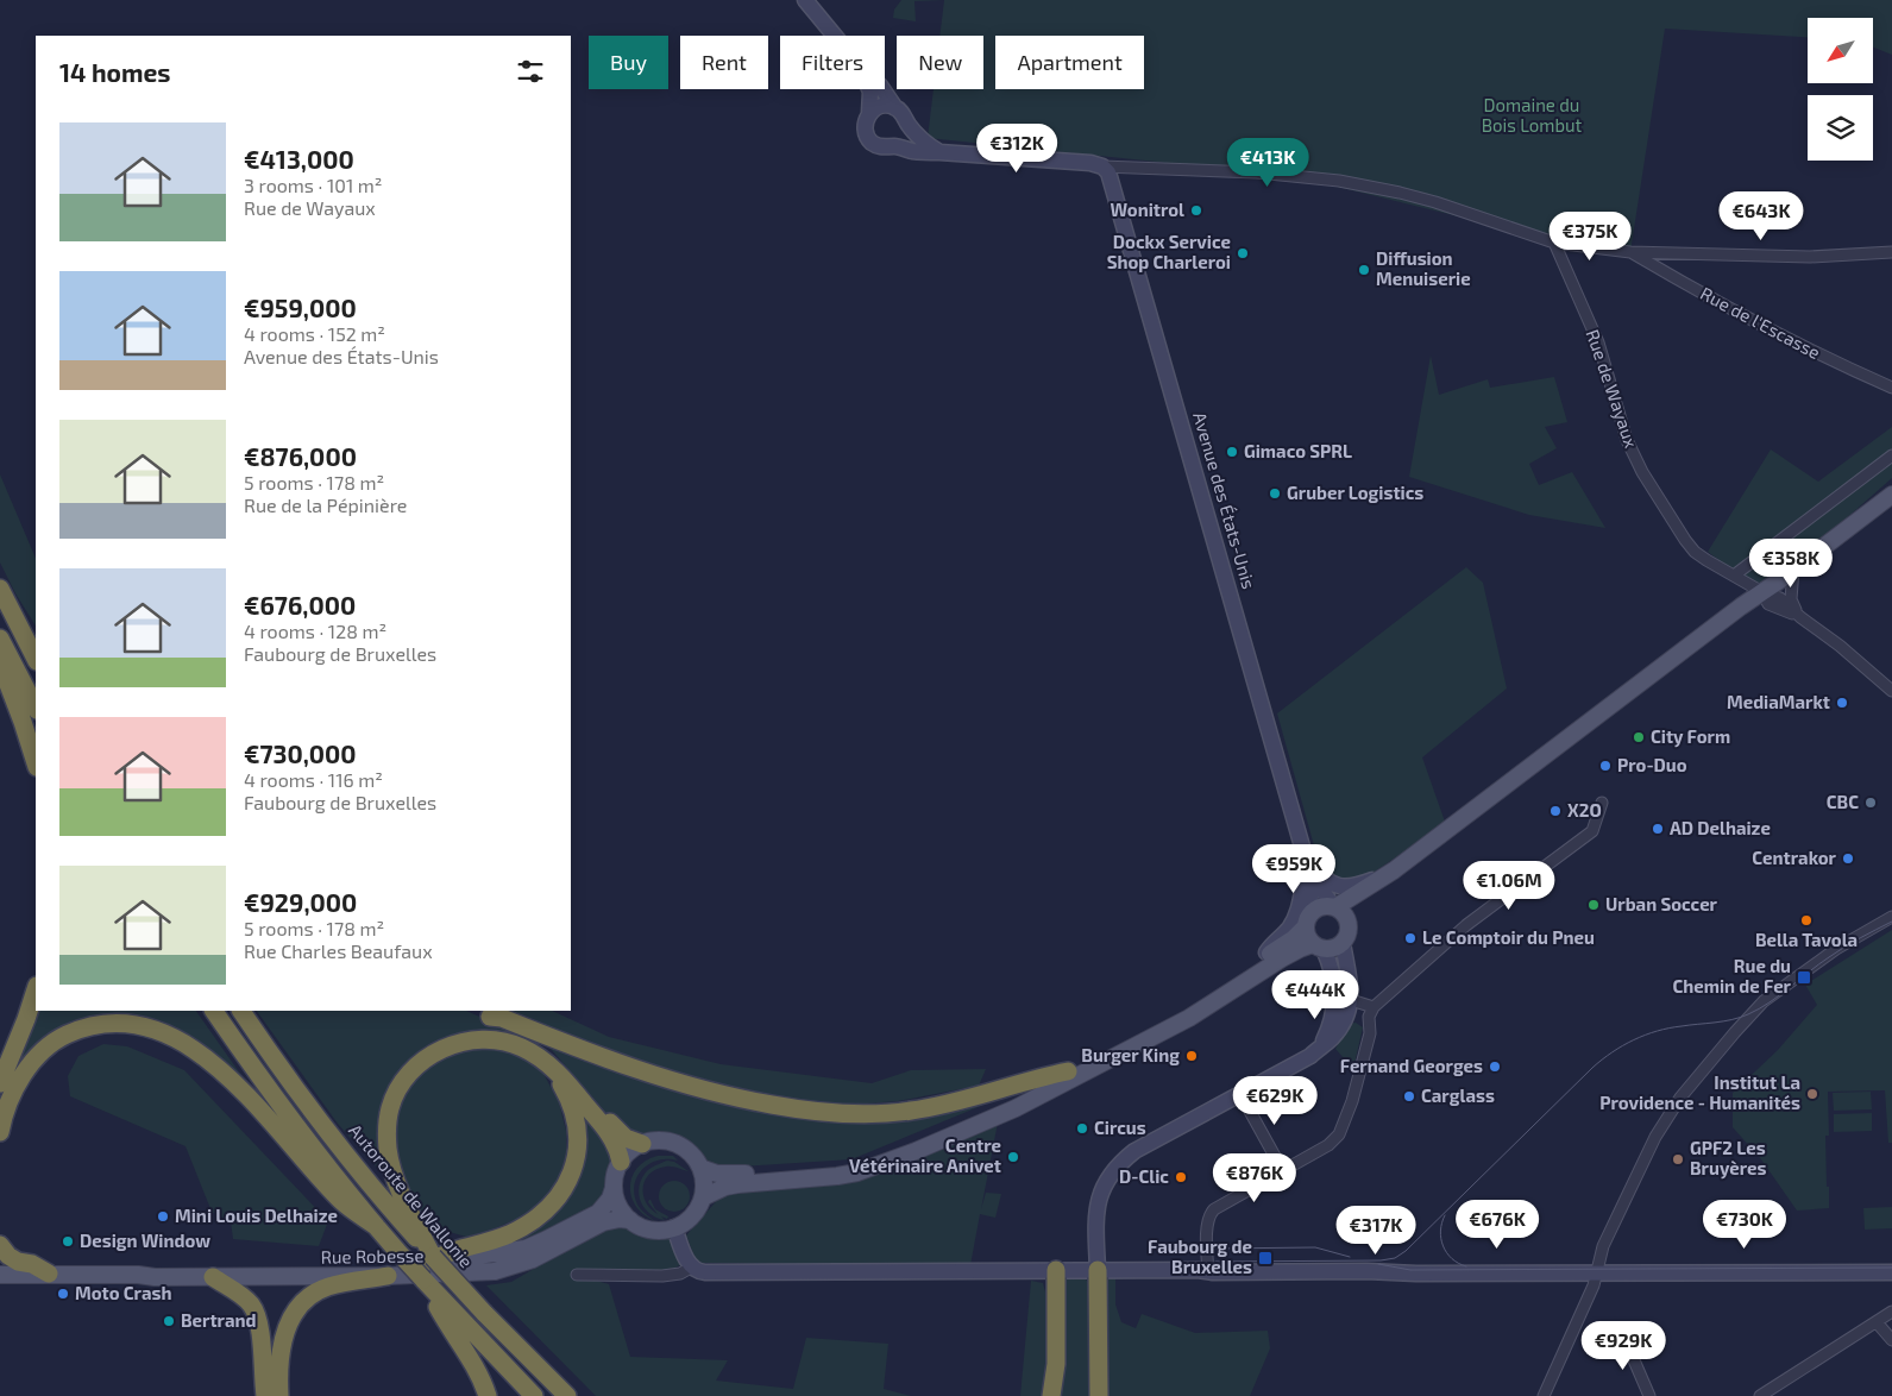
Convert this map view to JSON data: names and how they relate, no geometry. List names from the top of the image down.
{
  "streets": {
    "highway": ["Autoroute de Wallonie"],
    "main road": ["Rue Robesse"],
    "street": ["Rue de l'Escasse", "Rue de Wayaux", "Avenue des États-Unis"]
  },
  "crossings": [
    ["Autoroute de Wallonie", "Rue Robesse"]
  ],
  "parks": ["Domaine du Bois Lombut"],
  "places": {
    "other": [
      "Wonitrol",
      "Dockx Service Shop Charleroi",
      "Diffusion Menuiserie",
      "Gimaco SPRL",
      "Gruber Logistics",
      "MediaMarkt",
      "City Form",
      "Pro-Duo",
      "CBC",
      "X2O",
      "AD Delhaize",
      "Centrakor",
      "Urban Soccer",
      "Bella Tavola",
      "Le Comptoir du Pneu",
      "Burger King",
      "Fernand Georges",
      "Institut La Providence - Humanités",
      "Carglass",
      "Circus",
      "Centre Vétérinaire Anivet",
      "GPF2 Les Bruyères",
      "D-Clic",
      "Mini Louis Delhaize",
      "Design Window",
      "Moto Crash",
      "Bertrand"
    ],
    "transit": ["Rue du Chemin de Fer", "Faubourg de Bruxelles"]
  },
  "north": "bottom left",
  "page": {
    "chip": [
      "Buy",
      "Rent",
      "Filters",
      "New",
      "Apartment"
    ],
    "heading": "14 homes",
    "list": [
      {
        "name": "€413,000",
        "note": "3 rooms · 101 m² · Rue de Wayaux"
      },
      {
        "name": "€959,000",
        "note": "4 rooms · 152 m² · Avenue des États-Unis"
      },
      {
        "name": "€876,000",
        "note": "5 rooms · 178 m² · Rue de la Pépinière"
      },
      {
        "name": "€676,000",
        "note": "4 rooms · 128 m² · Faubourg de Bruxelles"
      },
      {
        "name": "€730,000",
        "note": "4 rooms · 116 m² · Faubourg de Bruxelles"
      },
      {
        "name": "€929,000",
        "note": "5 rooms · 178 m² · Rue Charles Beaufaux"
      }
    ],
    "price": [
      "€312K",
      "€413K",
      "€643K",
      "€375K",
      "€358K",
      "€959K",
      "€1.06M",
      "€444K",
      "€629K",
      "€876K",
      "€676K",
      "€730K",
      "€317K",
      "€929K"
    ]
  }
}
